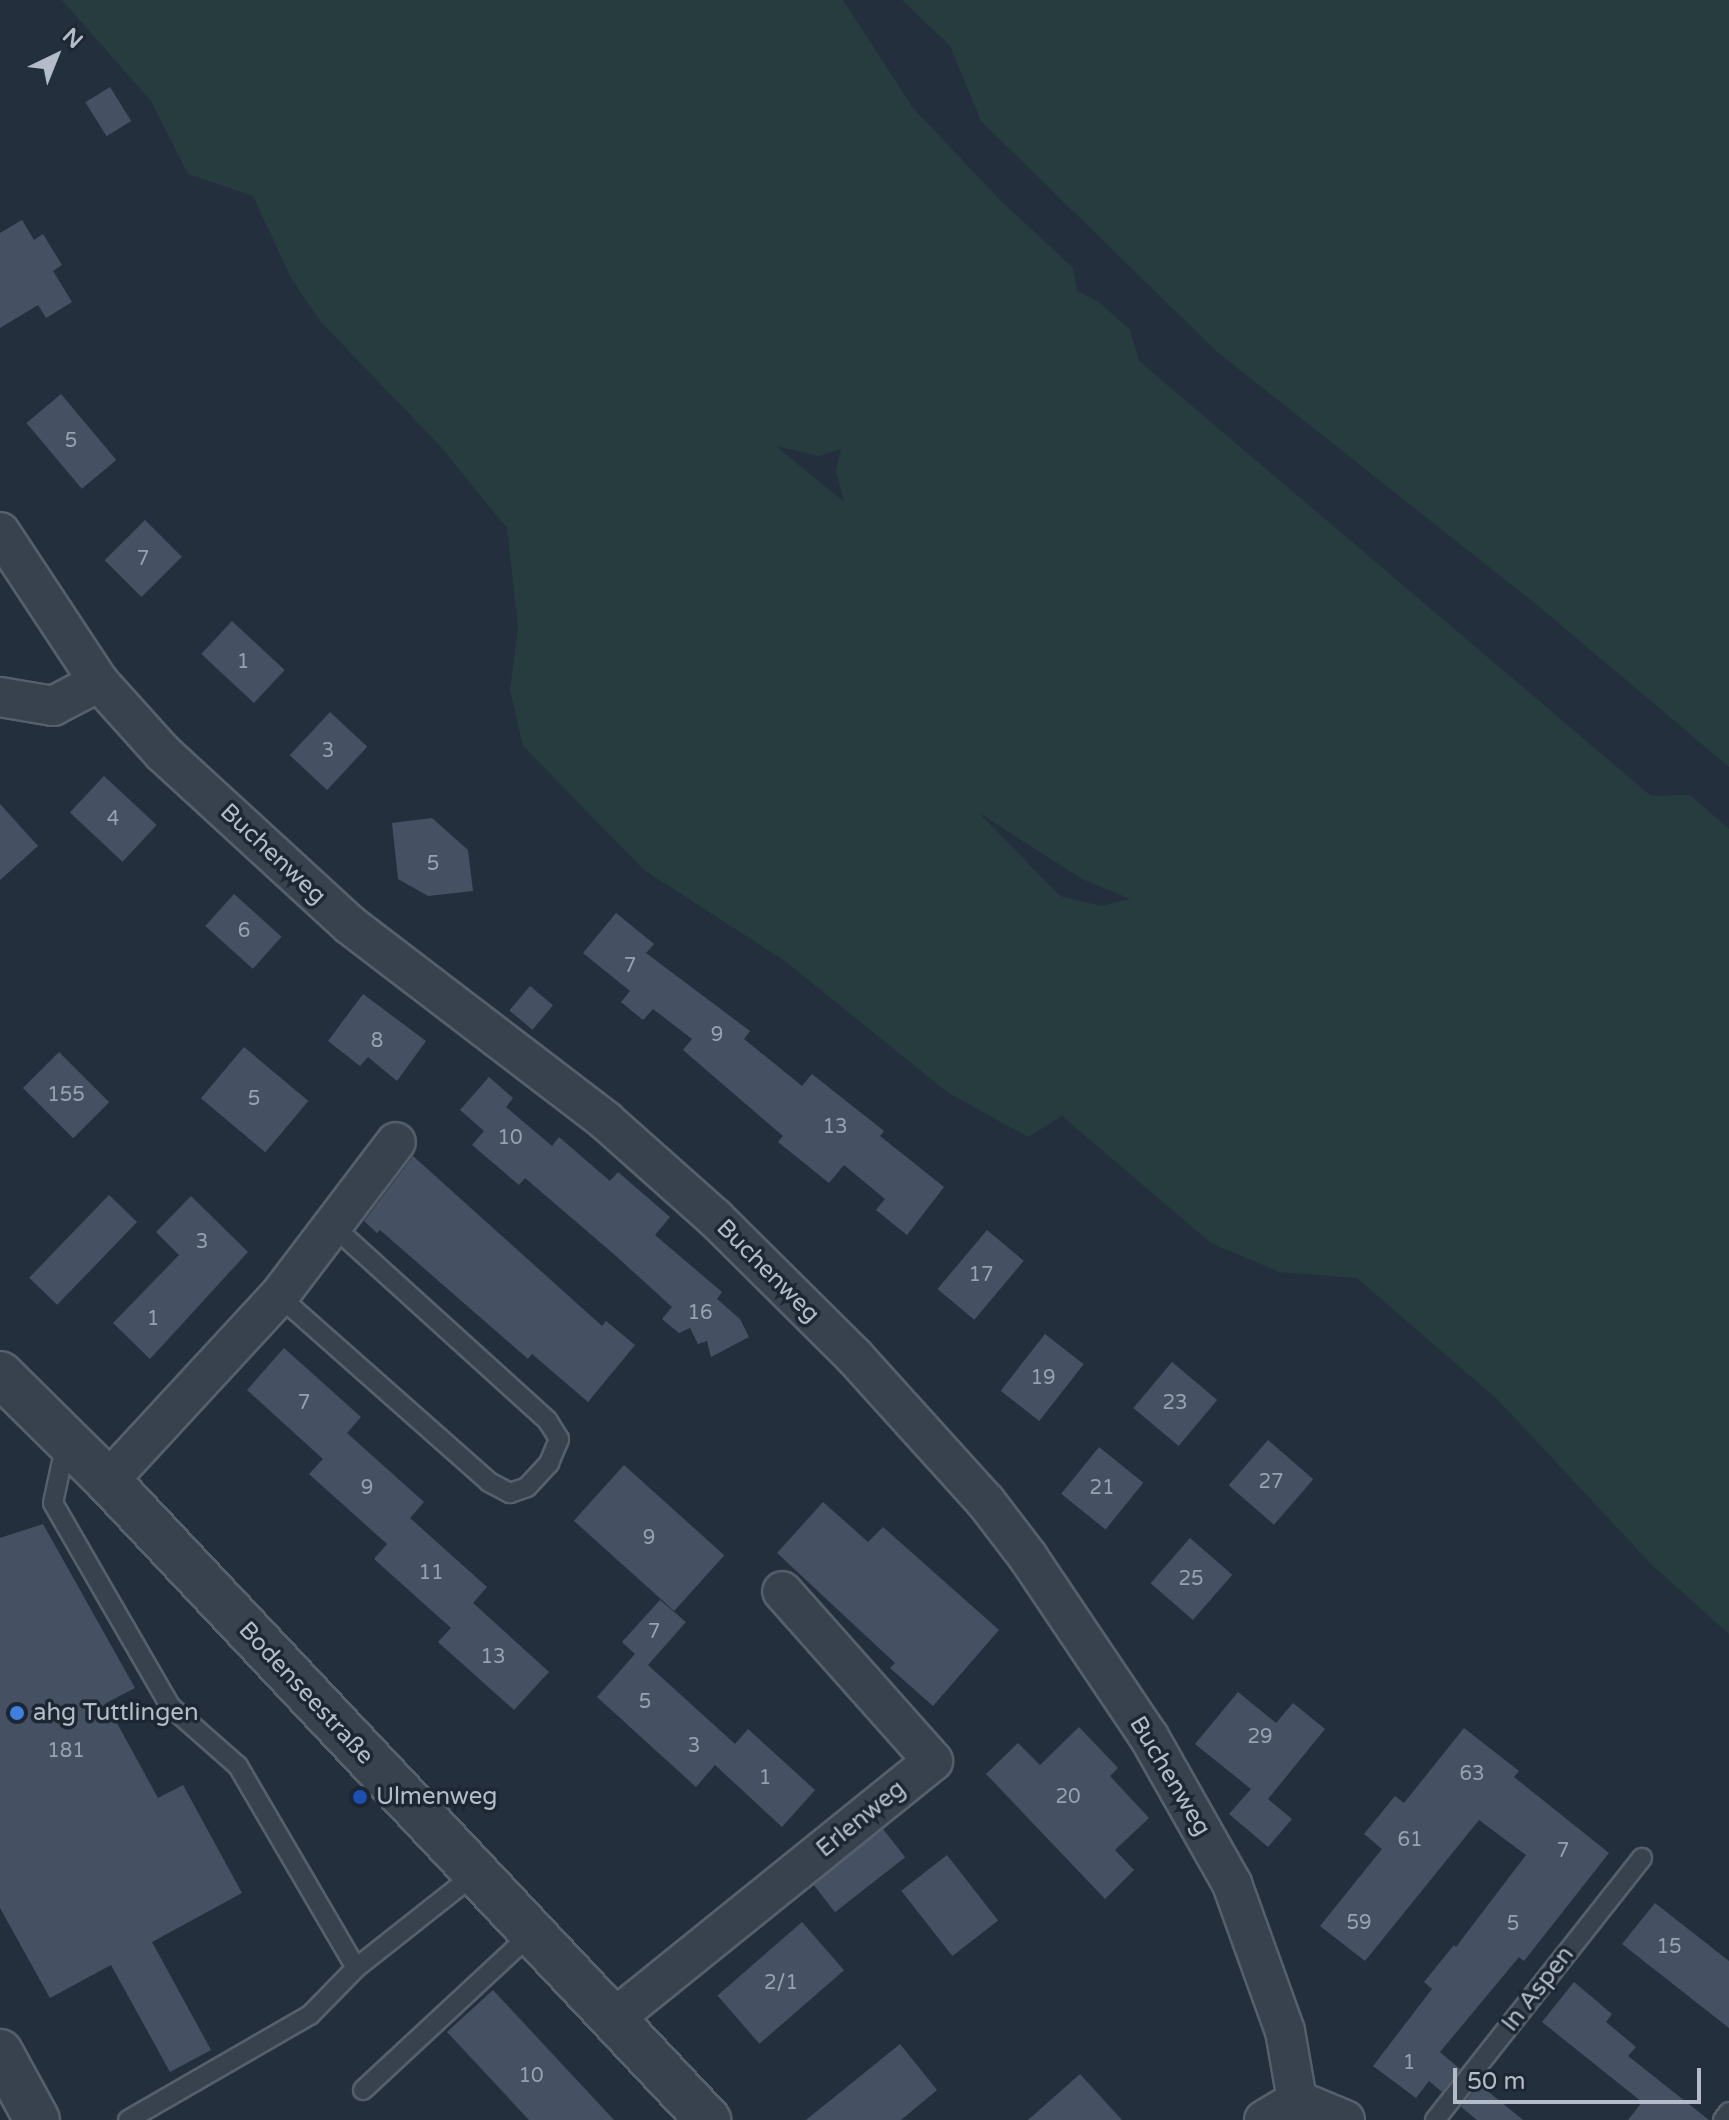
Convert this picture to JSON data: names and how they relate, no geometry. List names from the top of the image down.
{
  "streets": {
    "street": ["Buchenweg", "Bodenseestraße", "Erlenweg"],
    "lane": ["In Aspen"]
  },
  "crossings": [
    ["Bodenseestraße", "Erlenweg"]
  ],
  "places": ["ahg Tuttlingen", "Ulmenweg"],
  "house_numbers": [
    "5",
    "7",
    "1",
    "3",
    "4",
    "5",
    "6",
    "7",
    "9",
    "8",
    "155",
    "5",
    "13",
    "10",
    "3",
    "17",
    "16",
    "1",
    "19",
    "7",
    "23",
    "27",
    "9",
    "21",
    "9",
    "11",
    "25",
    "7",
    "13",
    "5",
    "29",
    "3",
    "181",
    "63",
    "1",
    "20",
    "61",
    "7",
    "59",
    "5",
    "15",
    "2/1",
    "1",
    "10"
  ],
  "scale_bar": "50 m",
  "north": "top right"
}
